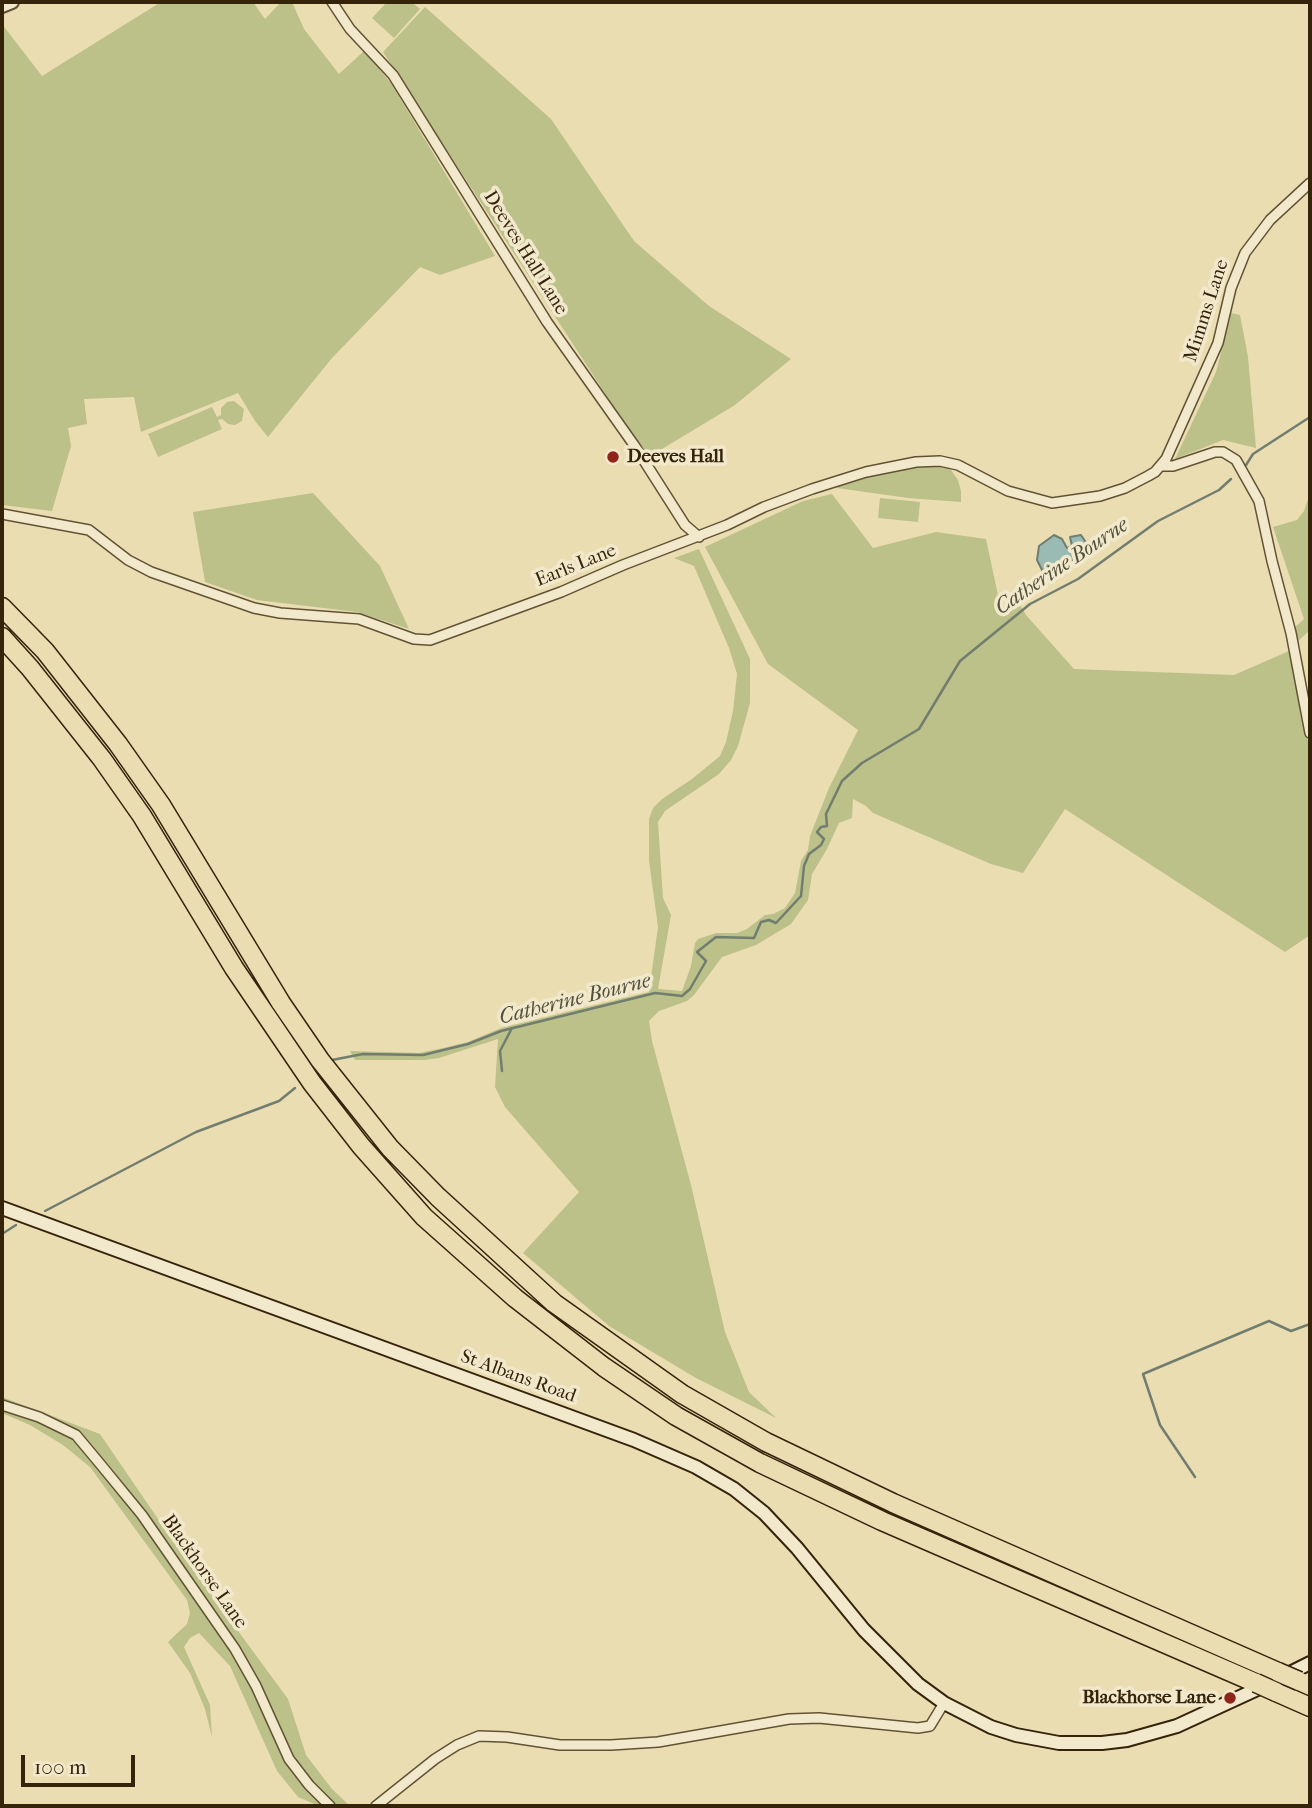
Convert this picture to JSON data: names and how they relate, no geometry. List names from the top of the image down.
{
  "streets": {
    "main road": ["St Albans Road"],
    "street": [
      "Deeves Hall Lane",
      "Mimms Lane",
      "Earls Lane",
      "Blackhorse Lane"
    ]
  },
  "crossings": [
    ["Deeves Hall Lane", "Earls Lane"],
    ["Mimms Lane", "Earls Lane"]
  ],
  "water": ["Catherine Bourne"],
  "places": ["Deeves Hall", "Blackhorse Lane"],
  "scale_bar": "100 m"
}
